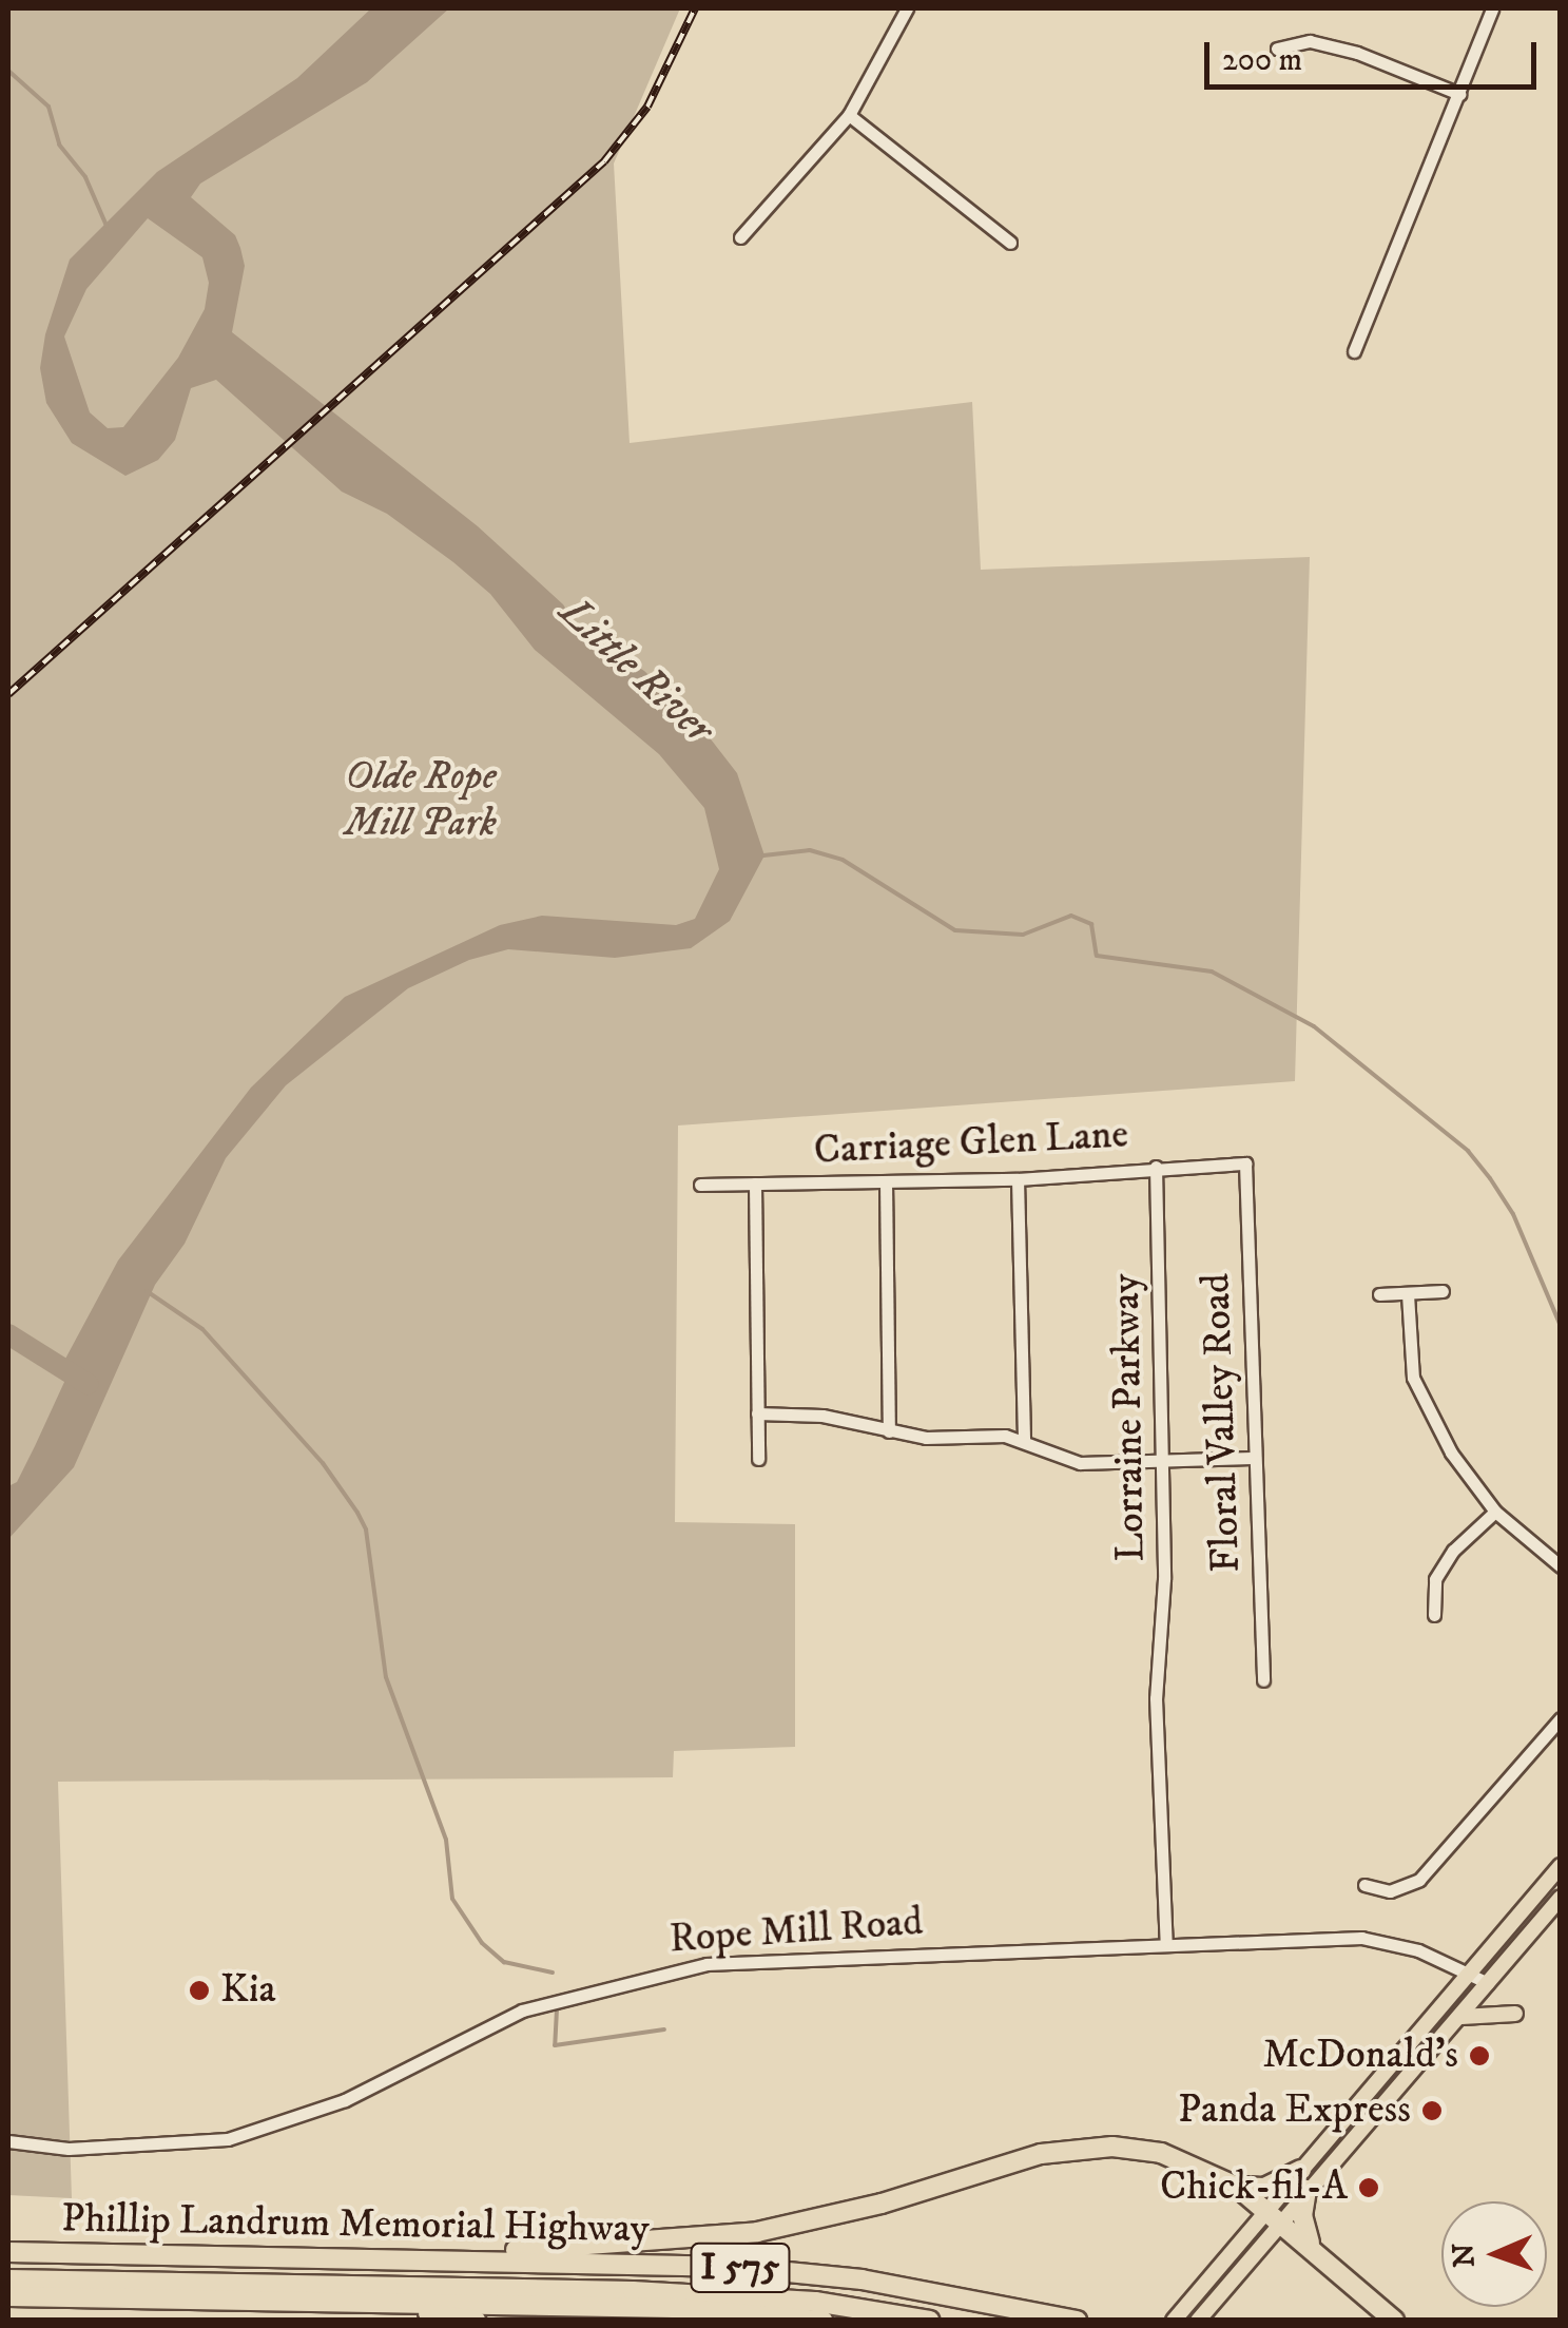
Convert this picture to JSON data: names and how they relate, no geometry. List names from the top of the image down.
{
  "streets": {
    "highway": ["Phillip Landrum Memorial Highway", "I 575"],
    "street": [
      "Carriage Glen Lane",
      "Lorraine Parkway",
      "Floral Valley Road",
      "Rope Mill Road"
    ]
  },
  "crossings": [
    ["Carriage Glen Lane", "Lorraine Parkway"],
    ["Carriage Glen Lane", "Floral Valley Road"],
    ["Lorraine Parkway", "Rope Mill Road"]
  ],
  "water": ["Little River"],
  "parks": ["Olde Rope Mill Park"],
  "places": [
    "Kia",
    "McDonald's",
    "Panda Express",
    "Chick-fil-A"
  ],
  "scale_bar": "200 m",
  "north": "left"
}
